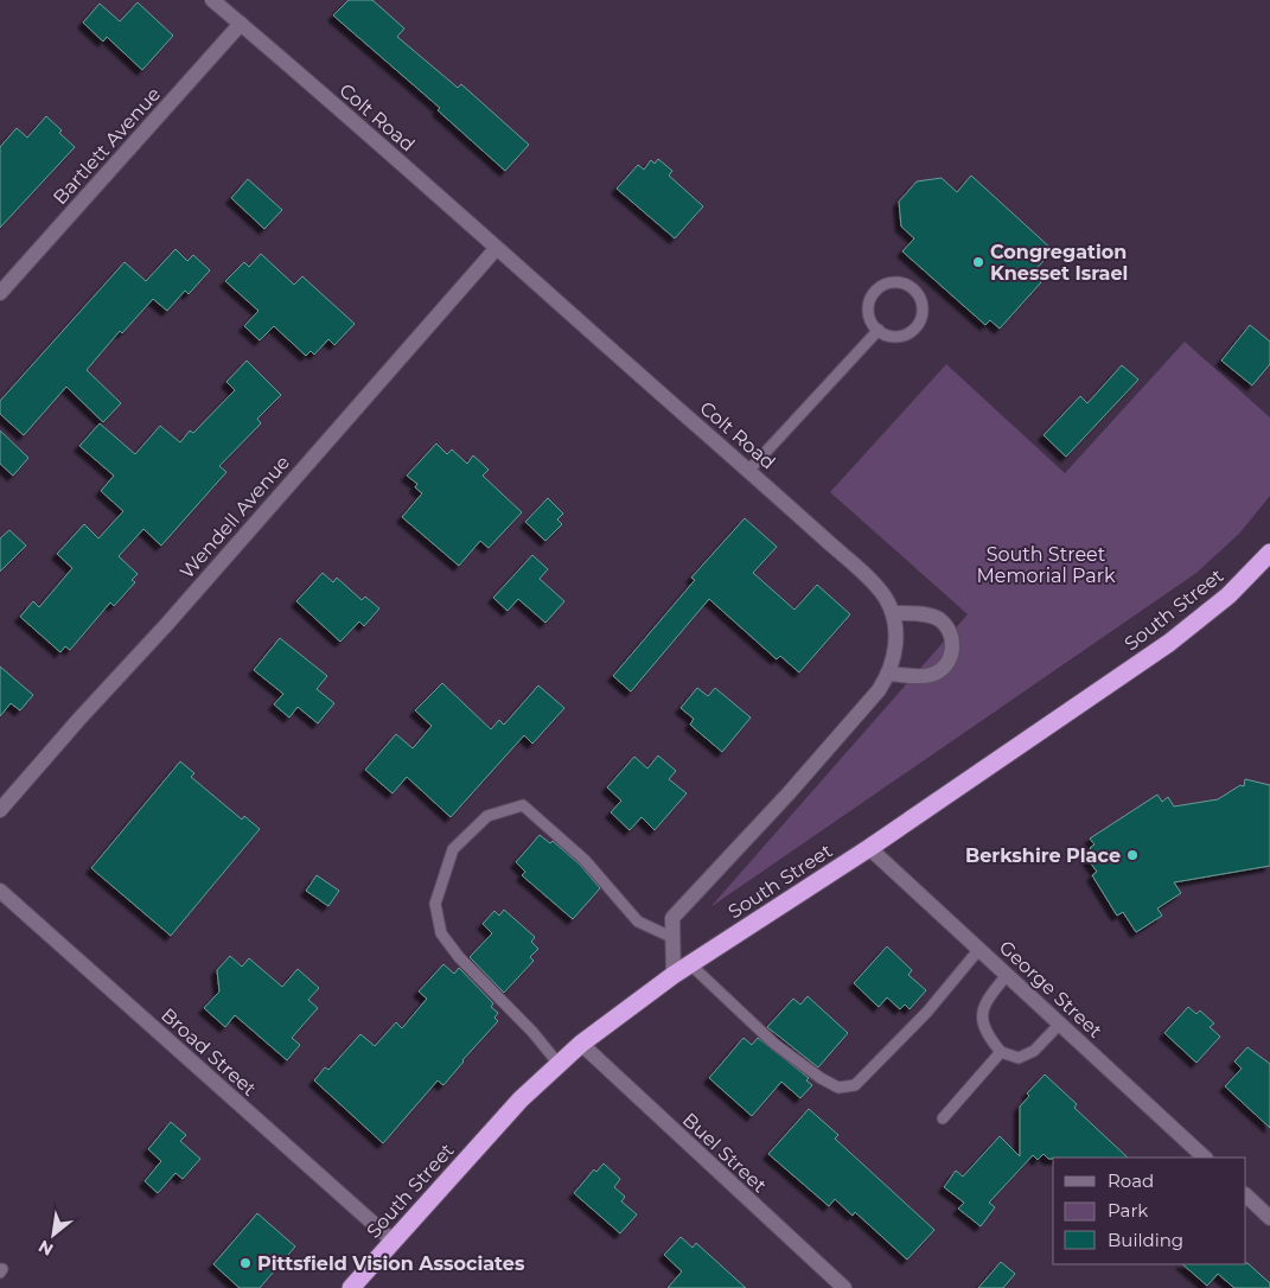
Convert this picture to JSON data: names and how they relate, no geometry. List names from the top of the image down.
{
  "streets": {
    "highway": ["South Street"],
    "street": [
      "Colt Road",
      "Bartlett Avenue",
      "Wendell Avenue",
      "George Street",
      "Broad Street",
      "Buel Street"
    ]
  },
  "crossings": [
    ["Colt Road", "Bartlett Avenue"],
    ["Colt Road", "Wendell Avenue"],
    ["South Street", "George Street"],
    ["South Street", "Broad Street"],
    ["South Street", "Buel Street"]
  ],
  "parks": ["South Street Memorial Park"],
  "places": ["Congregation Knesset Israel", "Berkshire Place", "Pittsfield Vision Associates"],
  "legend": ["Road", "Park", "Building"],
  "north": "bottom left"
}
